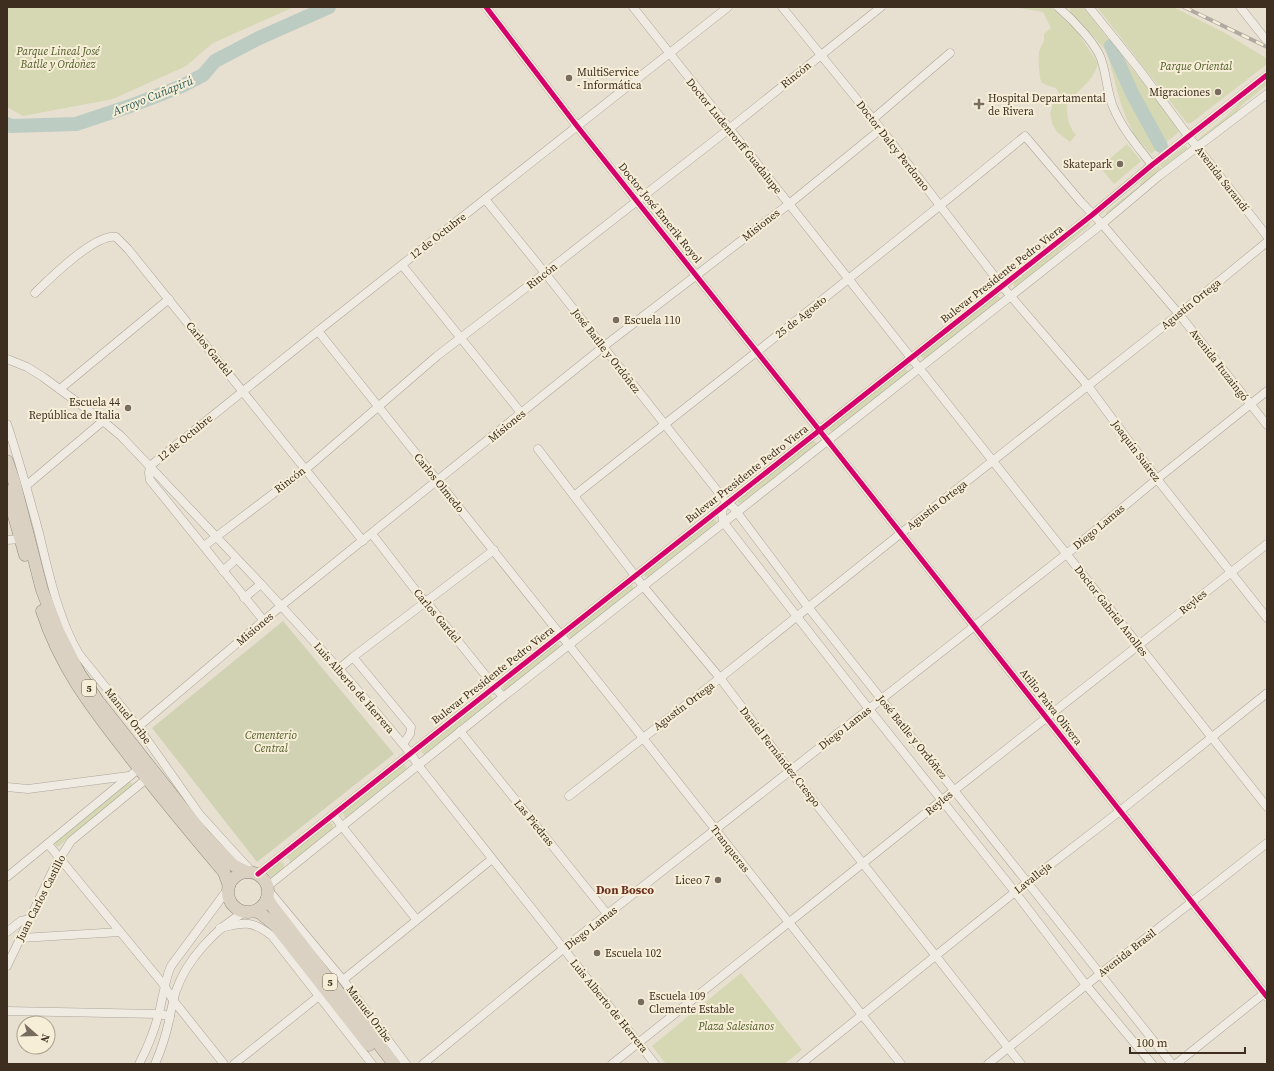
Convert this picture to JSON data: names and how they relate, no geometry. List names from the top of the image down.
{
  "streets": {
    "highway": ["5", "Manuel Oribe"],
    "street": [
      "Rincón",
      "Doctor Ludenrorff Guadalupe",
      "Doctor Dalcy Perdomo",
      "Avenida Sarandí",
      "Doctor José Emerik Royol",
      "Misiones",
      "12 de Octubre",
      "Bulevar Presidente Pedro Viera",
      "Agustín Ortega",
      "25 de Agosto",
      "Carlos Gardel",
      "José Batlle y Ordóñez",
      "Avenida Ituzaingó",
      "Joaquín Suárez",
      "Carlos Olmedo",
      "Diego Lamas",
      "Reyles",
      "Doctor Gabriel Anolles",
      "Luis Alberto de Herrera",
      "Atilio Paiva Olivera",
      "Daniel Fernández Crespo",
      "Las Piedras",
      "Tranqueras",
      "Lavalleja",
      "Juan Carlos Castillo",
      "Avenida Brasil"
    ]
  },
  "crossings": [
    ["Rincón", "Doctor Ludenrorff Guadalupe"],
    ["Rincón", "Doctor Dalcy Perdomo"],
    ["Rincón", "Doctor José Emerik Royol"],
    ["Rincón", "Carlos Gardel"],
    ["Rincón", "José Batlle y Ordóñez"],
    ["Rincón", "Carlos Olmedo"],
    ["Rincón", "Luis Alberto de Herrera"],
    ["Doctor Ludenrorff Guadalupe", "Misiones"],
    ["Doctor Ludenrorff Guadalupe", "12 de Octubre"],
    ["Doctor Ludenrorff Guadalupe", "Bulevar Presidente Pedro Viera"],
    ["Doctor Ludenrorff Guadalupe", "25 de Agosto"],
    ["Doctor Ludenrorff Guadalupe", "Doctor Gabriel Anolles"],
    ["Doctor Dalcy Perdomo", "Misiones"],
    ["Doctor Dalcy Perdomo", "Bulevar Presidente Pedro Viera"],
    ["Doctor Dalcy Perdomo", "25 de Agosto"],
    ["Doctor Dalcy Perdomo", "Joaquín Suárez"],
    ["Avenida Sarandí", "Bulevar Presidente Pedro Viera"],
    ["Doctor José Emerik Royol", "Misiones"],
    ["Doctor José Emerik Royol", "12 de Octubre"],
    ["Doctor José Emerik Royol", "Bulevar Presidente Pedro Viera"],
    ["Doctor José Emerik Royol", "25 de Agosto"],
    ["Doctor José Emerik Royol", "Atilio Paiva Olivera"],
    ["Misiones", "Carlos Gardel"],
    ["Misiones", "José Batlle y Ordóñez"],
    ["Misiones", "Carlos Olmedo"],
    ["Misiones", "Luis Alberto de Herrera"],
    ["Misiones", "Manuel Oribe"],
    ["12 de Octubre", "Carlos Gardel"],
    ["12 de Octubre", "José Batlle y Ordóñez"],
    ["12 de Octubre", "Carlos Olmedo"],
    ["12 de Octubre", "Luis Alberto de Herrera"],
    ["Bulevar Presidente Pedro Viera", "Carlos Gardel"],
    ["Bulevar Presidente Pedro Viera", "José Batlle y Ordóñez"],
    ["Bulevar Presidente Pedro Viera", "Avenida Ituzaingó"],
    ["Bulevar Presidente Pedro Viera", "Joaquín Suárez"],
    ["Bulevar Presidente Pedro Viera", "Carlos Olmedo"],
    ["Bulevar Presidente Pedro Viera", "Doctor Gabriel Anolles"],
    ["Bulevar Presidente Pedro Viera", "Luis Alberto de Herrera"],
    ["Bulevar Presidente Pedro Viera", "Atilio Paiva Olivera"],
    ["Bulevar Presidente Pedro Viera", "Manuel Oribe"],
    ["Bulevar Presidente Pedro Viera", "Daniel Fernández Crespo"],
    ["Bulevar Presidente Pedro Viera", "Las Piedras"],
    ["Bulevar Presidente Pedro Viera", "Tranqueras"],
    ["Agustín Ortega", "José Batlle y Ordóñez"],
    ["Agustín Ortega", "Avenida Ituzaingó"],
    ["Agustín Ortega", "Joaquín Suárez"],
    ["Agustín Ortega", "Doctor Gabriel Anolles"],
    ["Agustín Ortega", "Atilio Paiva Olivera"],
    ["Agustín Ortega", "Daniel Fernández Crespo"],
    ["Agustín Ortega", "Tranqueras"],
    ["25 de Agosto", "José Batlle y Ordóñez"],
    ["25 de Agosto", "Avenida Ituzaingó"],
    ["25 de Agosto", "Daniel Fernández Crespo"],
    ["José Batlle y Ordóñez", "Diego Lamas"],
    ["José Batlle y Ordóñez", "Reyles"],
    ["José Batlle y Ordóñez", "Lavalleja"],
    ["José Batlle y Ordóñez", "Avenida Brasil"],
    ["Avenida Ituzaingó", "Diego Lamas"],
    ["Joaquín Suárez", "Diego Lamas"],
    ["Joaquín Suárez", "Reyles"],
    ["Carlos Olmedo", "Tranqueras"],
    ["Diego Lamas", "Doctor Gabriel Anolles"],
    ["Diego Lamas", "Luis Alberto de Herrera"],
    ["Diego Lamas", "Atilio Paiva Olivera"],
    ["Diego Lamas", "Daniel Fernández Crespo"],
    ["Diego Lamas", "Las Piedras"],
    ["Diego Lamas", "Tranqueras"],
    ["Reyles", "Doctor Gabriel Anolles"],
    ["Reyles", "Luis Alberto de Herrera"],
    ["Reyles", "Atilio Paiva Olivera"],
    ["Reyles", "Daniel Fernández Crespo"],
    ["Reyles", "Tranqueras"],
    ["Doctor Gabriel Anolles", "Lavalleja"],
    ["Atilio Paiva Olivera", "Lavalleja"],
    ["Atilio Paiva Olivera", "Avenida Brasil"],
    ["Manuel Oribe", "Juan Carlos Castillo"],
    ["Daniel Fernández Crespo", "Lavalleja"],
    ["Daniel Fernández Crespo", "Avenida Brasil"],
    ["Tranqueras", "Lavalleja"]
  ],
  "districts": ["Don Bosco"],
  "water": ["Arroyo Cuñapirú"],
  "parks": [
    "Parque Lineal José Batlle y Ordoñez",
    "Parque Oriental",
    "Cementerio Central",
    "Plaza Salesianos"
  ],
  "places": {
    "other": [
      "MultiService - Informática",
      "Migraciones",
      "Skatepark",
      "Escuela 110",
      "Escuela 44 República de Italia",
      "Liceo 7",
      "Escuela 102",
      "Escuela 109 Clemente Estable"
    ],
    "health": ["Hospital Departamental de Rivera"]
  },
  "scale_bar": "100 m",
  "north": "right"
}
